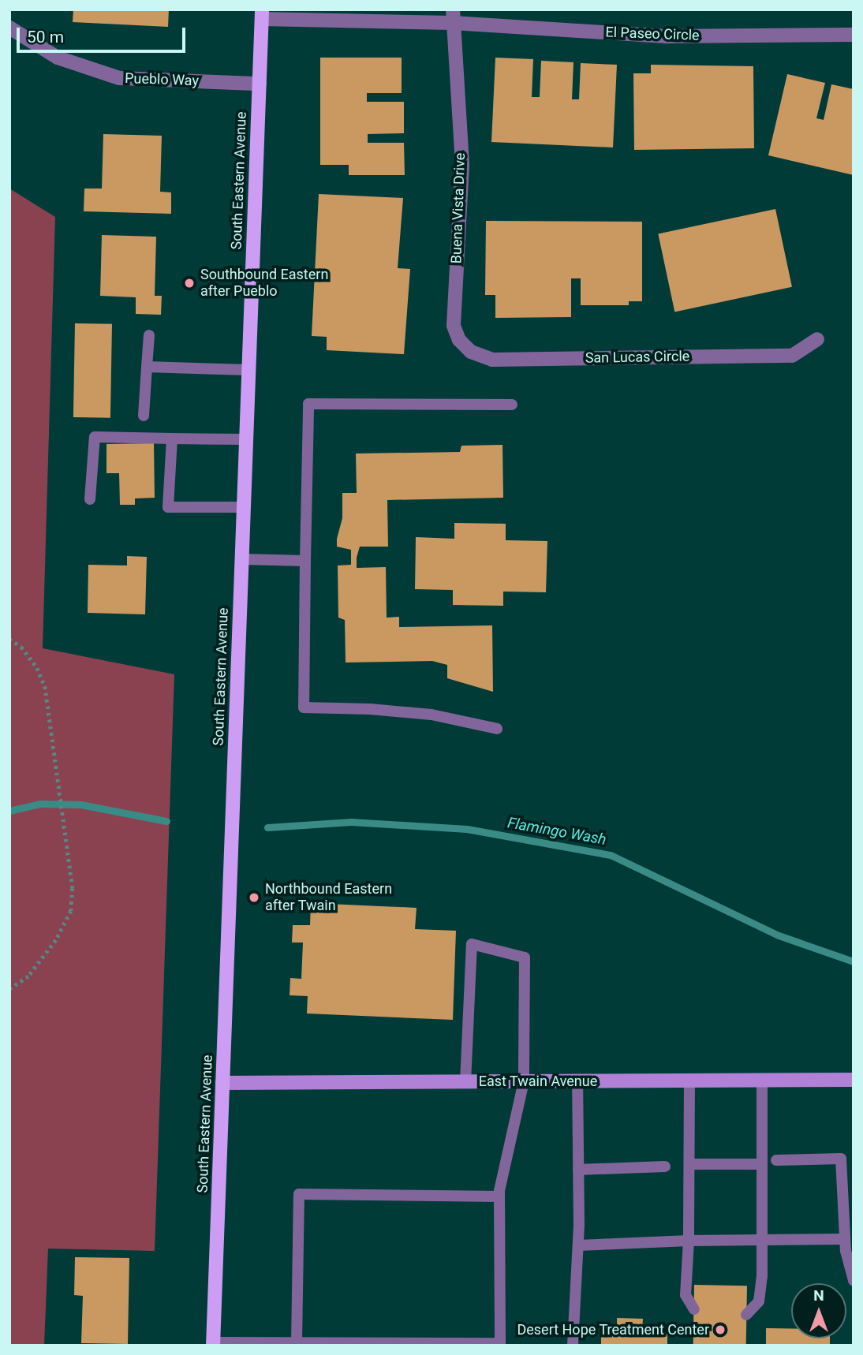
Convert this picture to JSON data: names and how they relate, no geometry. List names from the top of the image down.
{
  "streets": {
    "main road": ["South Eastern Avenue"],
    "street": [
      "El Paseo Circle",
      "Pueblo Way",
      "Buena Vista Drive",
      "San Lucas Circle",
      "East Twain Avenue"
    ]
  },
  "crossings": [
    ["El Paseo Circle", "South Eastern Avenue"],
    ["El Paseo Circle", "Buena Vista Drive"],
    ["Pueblo Way", "South Eastern Avenue"],
    ["South Eastern Avenue", "East Twain Avenue"],
    ["Buena Vista Drive", "San Lucas Circle"]
  ],
  "water": ["Flamingo Wash"],
  "places": ["Southbound Eastern after Pueblo", "Northbound Eastern after Twain", "Desert Hope Treatment Center"],
  "scale_bar": "50 m",
  "north": "top"
}
